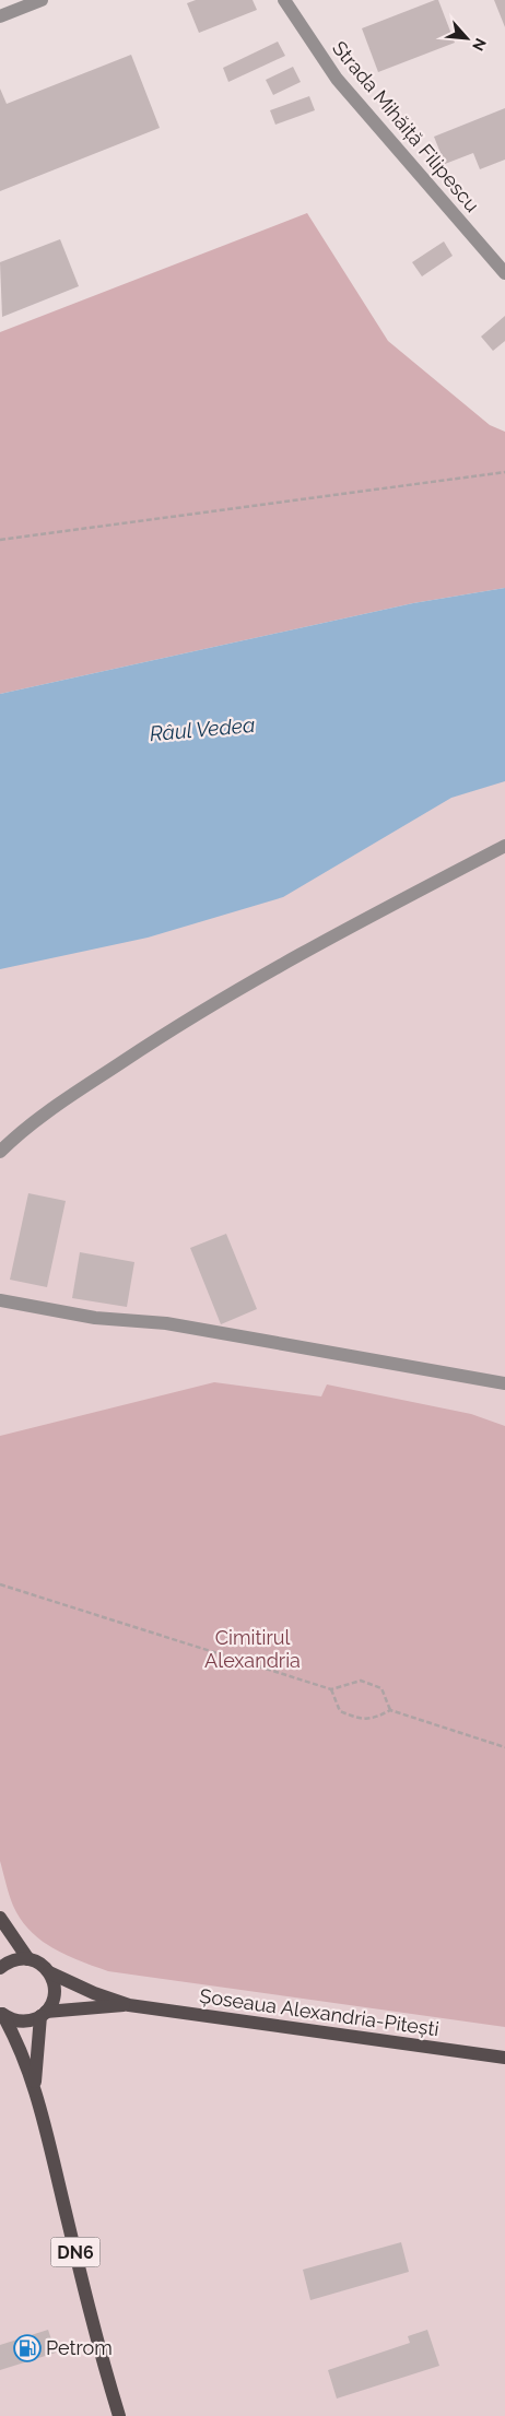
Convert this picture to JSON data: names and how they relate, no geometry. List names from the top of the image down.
{
  "streets": {
    "main road": ["Șoseaua Alexandria-Pitești", "DN6"],
    "street": ["Strada Mihăiță Filipescu"]
  },
  "crossings": [
    ["Șoseaua Alexandria-Pitești", "DN6"]
  ],
  "water": ["Râul Vedea"],
  "parks": ["Cimitirul Alexandria"],
  "places": {
    "fuel station": ["Petrom"]
  },
  "north": "bottom right"
}
